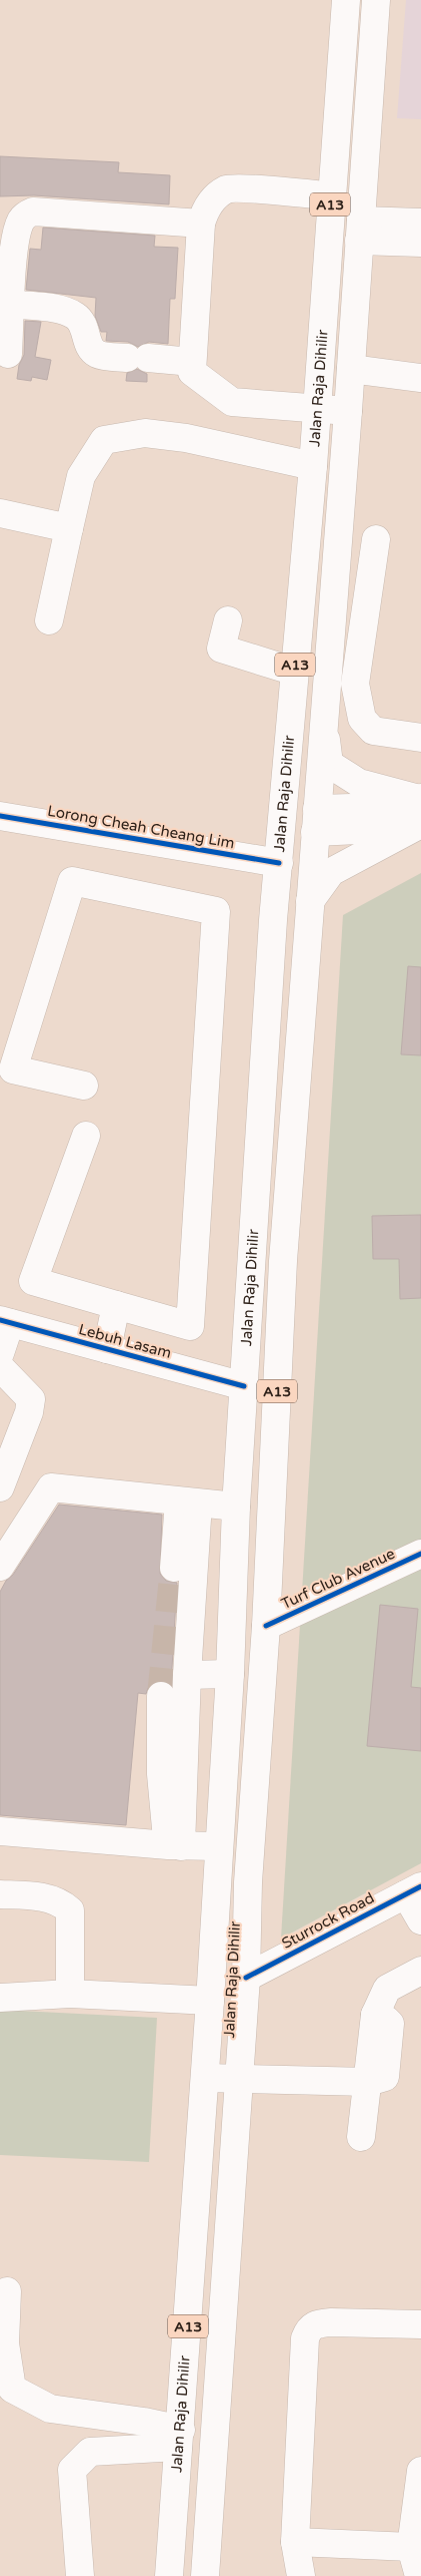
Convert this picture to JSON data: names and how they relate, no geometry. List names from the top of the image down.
{
  "streets": {
    "main road": [
      "A13",
      "Jalan Raja Dihilir",
      "Lorong Cheah Cheang Lim",
      "Lebuh Lasam",
      "Turf Club Avenue",
      "Sturrock Road"
    ]
  },
  "crossings": [
    ["Jalan Raja Dihilir", "Lorong Cheah Cheang Lim"],
    ["Jalan Raja Dihilir", "Lebuh Lasam"],
    ["Jalan Raja Dihilir", "Turf Club Avenue"],
    ["Jalan Raja Dihilir", "Sturrock Road"]
  ]
}
